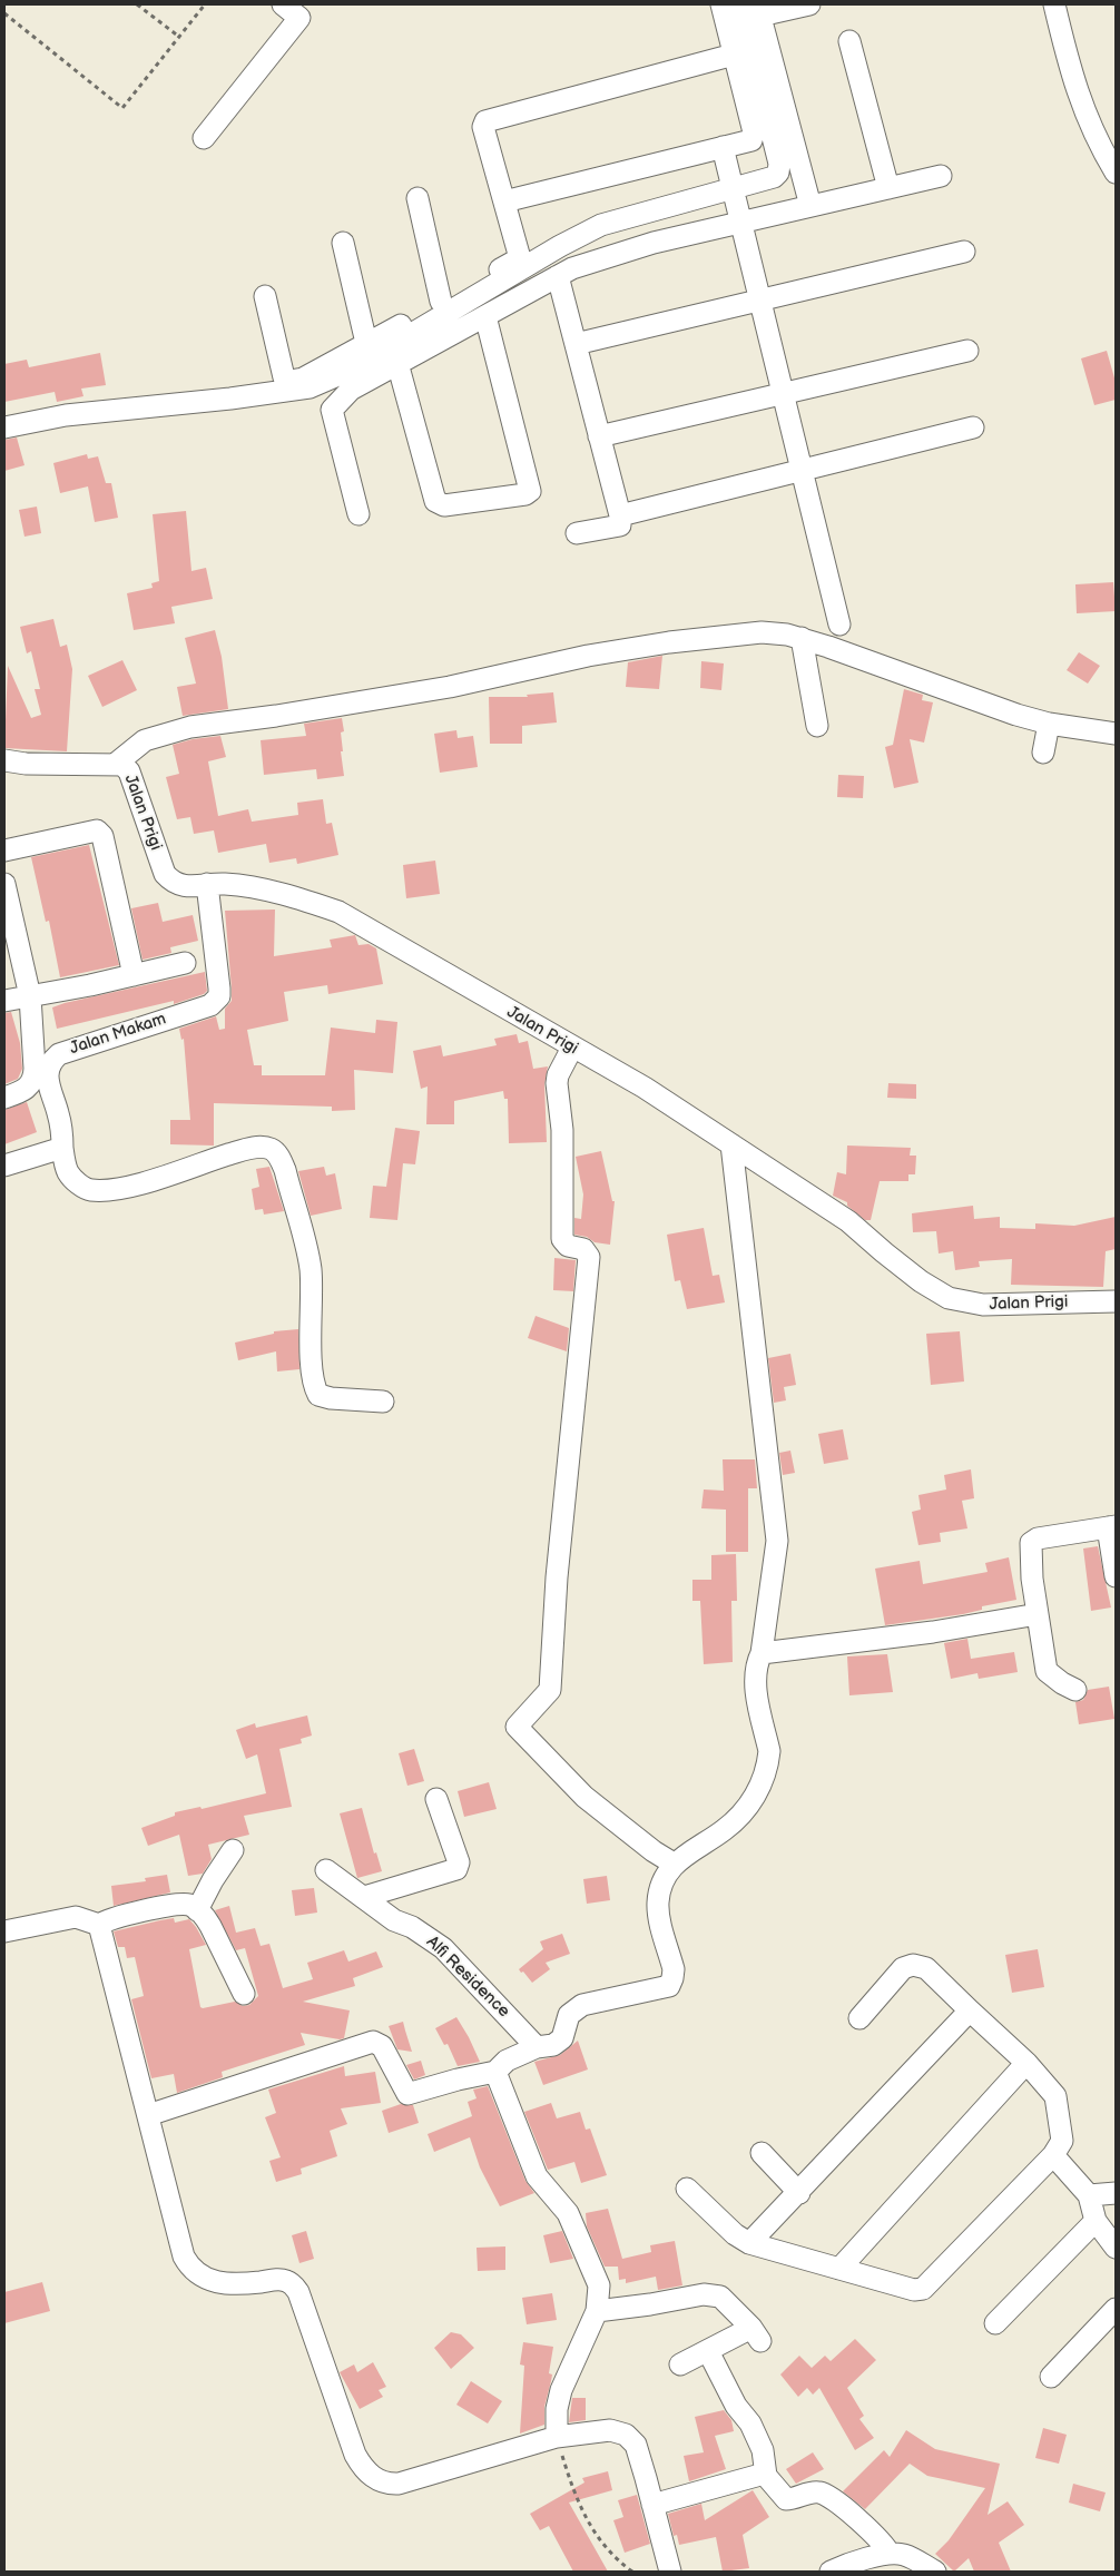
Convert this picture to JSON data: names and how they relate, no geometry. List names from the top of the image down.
{
  "streets": {
    "street": ["Jalan Prigi", "Jalan Makam", "Alfi Residence"]
  },
  "crossings": [
    ["Jalan Prigi", "Jalan Makam"]
  ]
}
